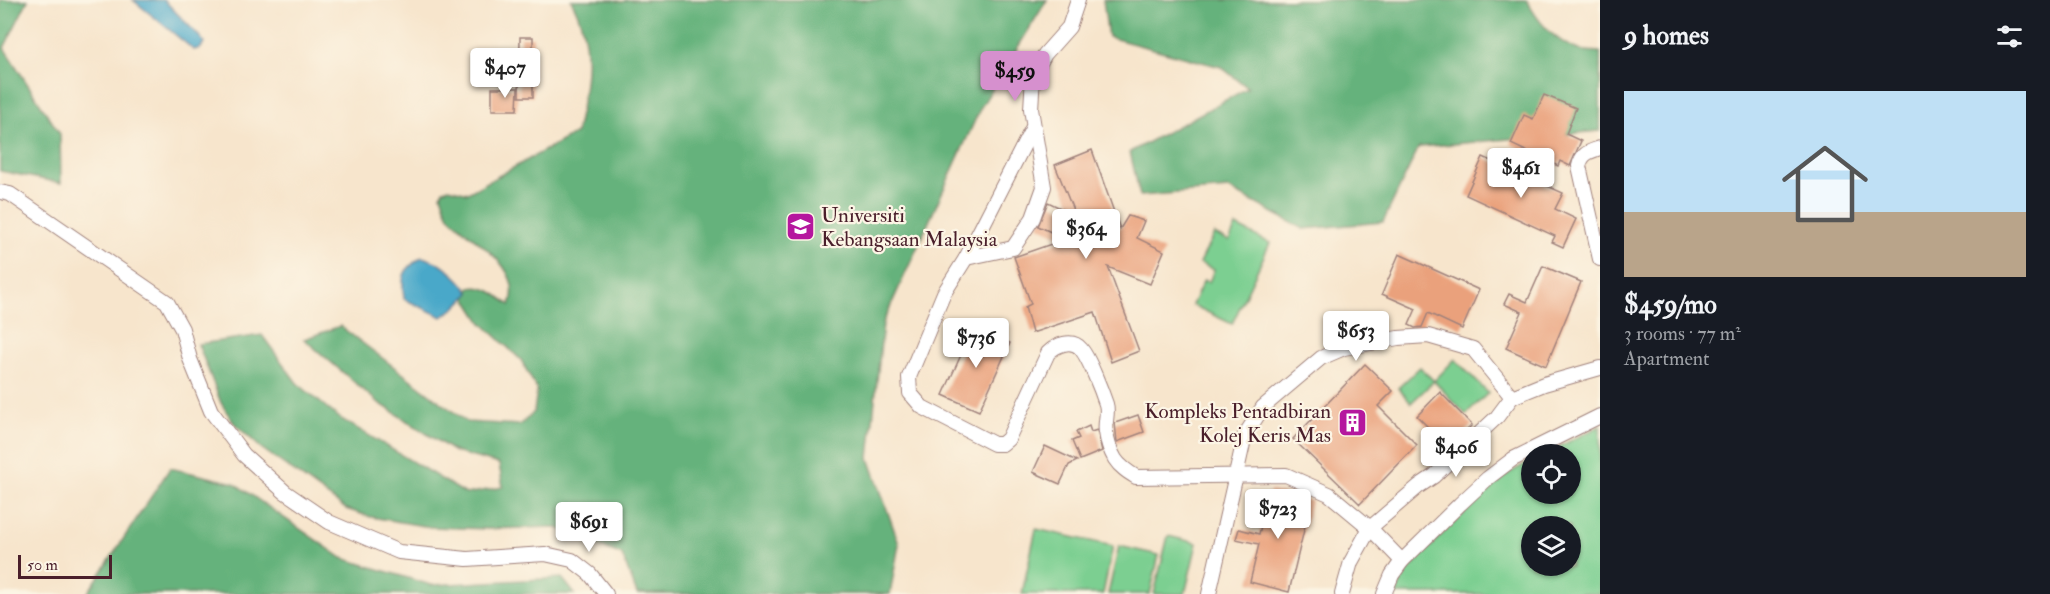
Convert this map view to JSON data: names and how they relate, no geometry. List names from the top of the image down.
{
  "places": {
    "school or university": ["Universiti Kebangsaan Malaysia"],
    "building": ["Kompleks Pentadbiran Kolej Keris Mas"]
  },
  "scale_bar": "50 m",
  "page": {
    "heading": "9 homes",
    "price": [
      "$407",
      "$459",
      "$461",
      "$364",
      "$653",
      "$736",
      "$406",
      "$723",
      "$691"
    ],
    "list": [
      {
        "name": "$459/mo",
        "note": "3 rooms · 77 m² · Apartment"
      }
    ],
    "scale": "50 m"
  }
}
